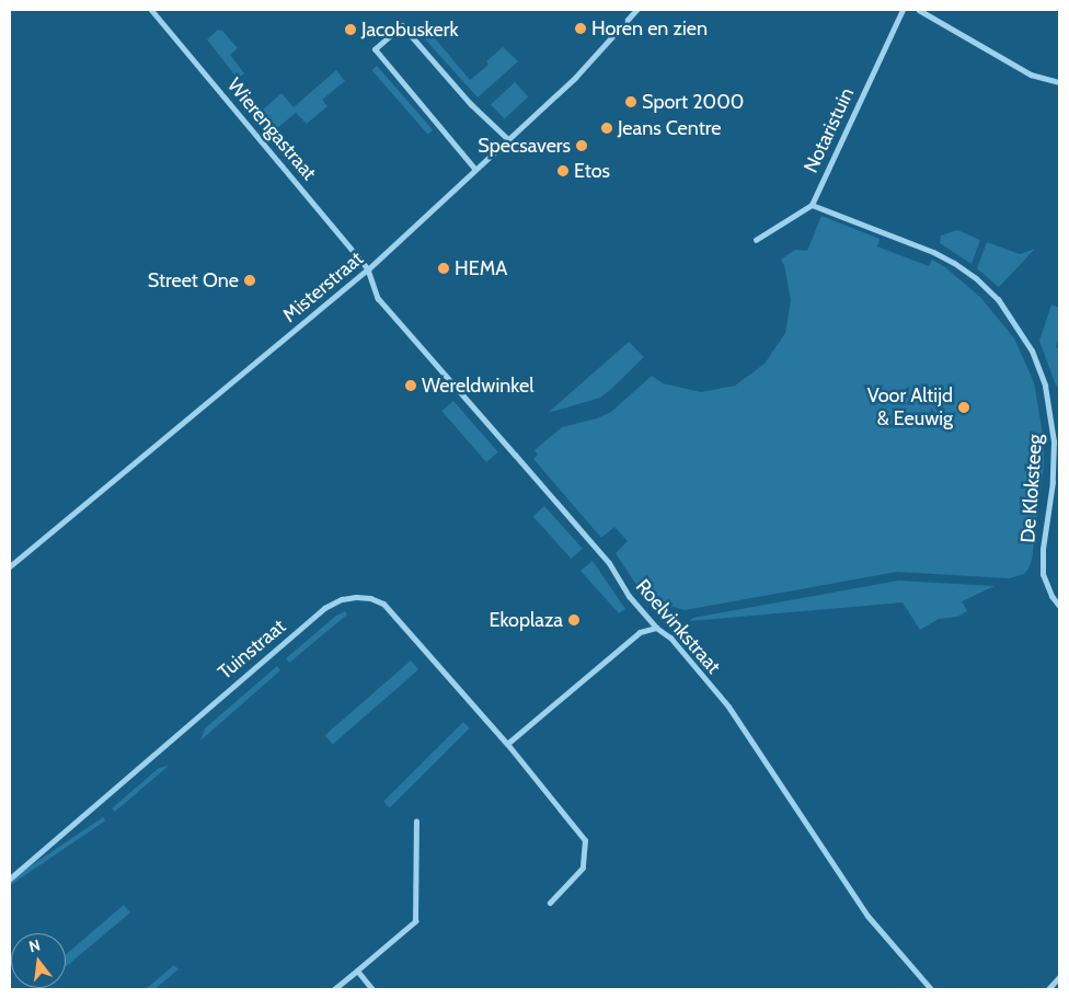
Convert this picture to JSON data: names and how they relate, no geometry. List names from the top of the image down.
{
  "streets": {
    "street": [
      "Wierengastraat",
      "Notaristuin",
      "Misterstraat",
      "De Kloksteeg",
      "Roelvinkstraat",
      "Tuinstraat"
    ]
  },
  "crossings": [
    ["Wierengastraat", "Misterstraat"],
    ["Wierengastraat", "Roelvinkstraat"],
    ["Notaristuin", "De Kloksteeg"],
    ["Misterstraat", "Roelvinkstraat"]
  ],
  "places": [
    "Horen en zien",
    "Jacobuskerk",
    "Sport 2000",
    "Jeans Centre",
    "Specsavers",
    "Etos",
    "HEMA",
    "Street One",
    "Wereldwinkel",
    "Voor Altijd & Eeuwig",
    "Ekoplaza"
  ],
  "north": "top"
}
